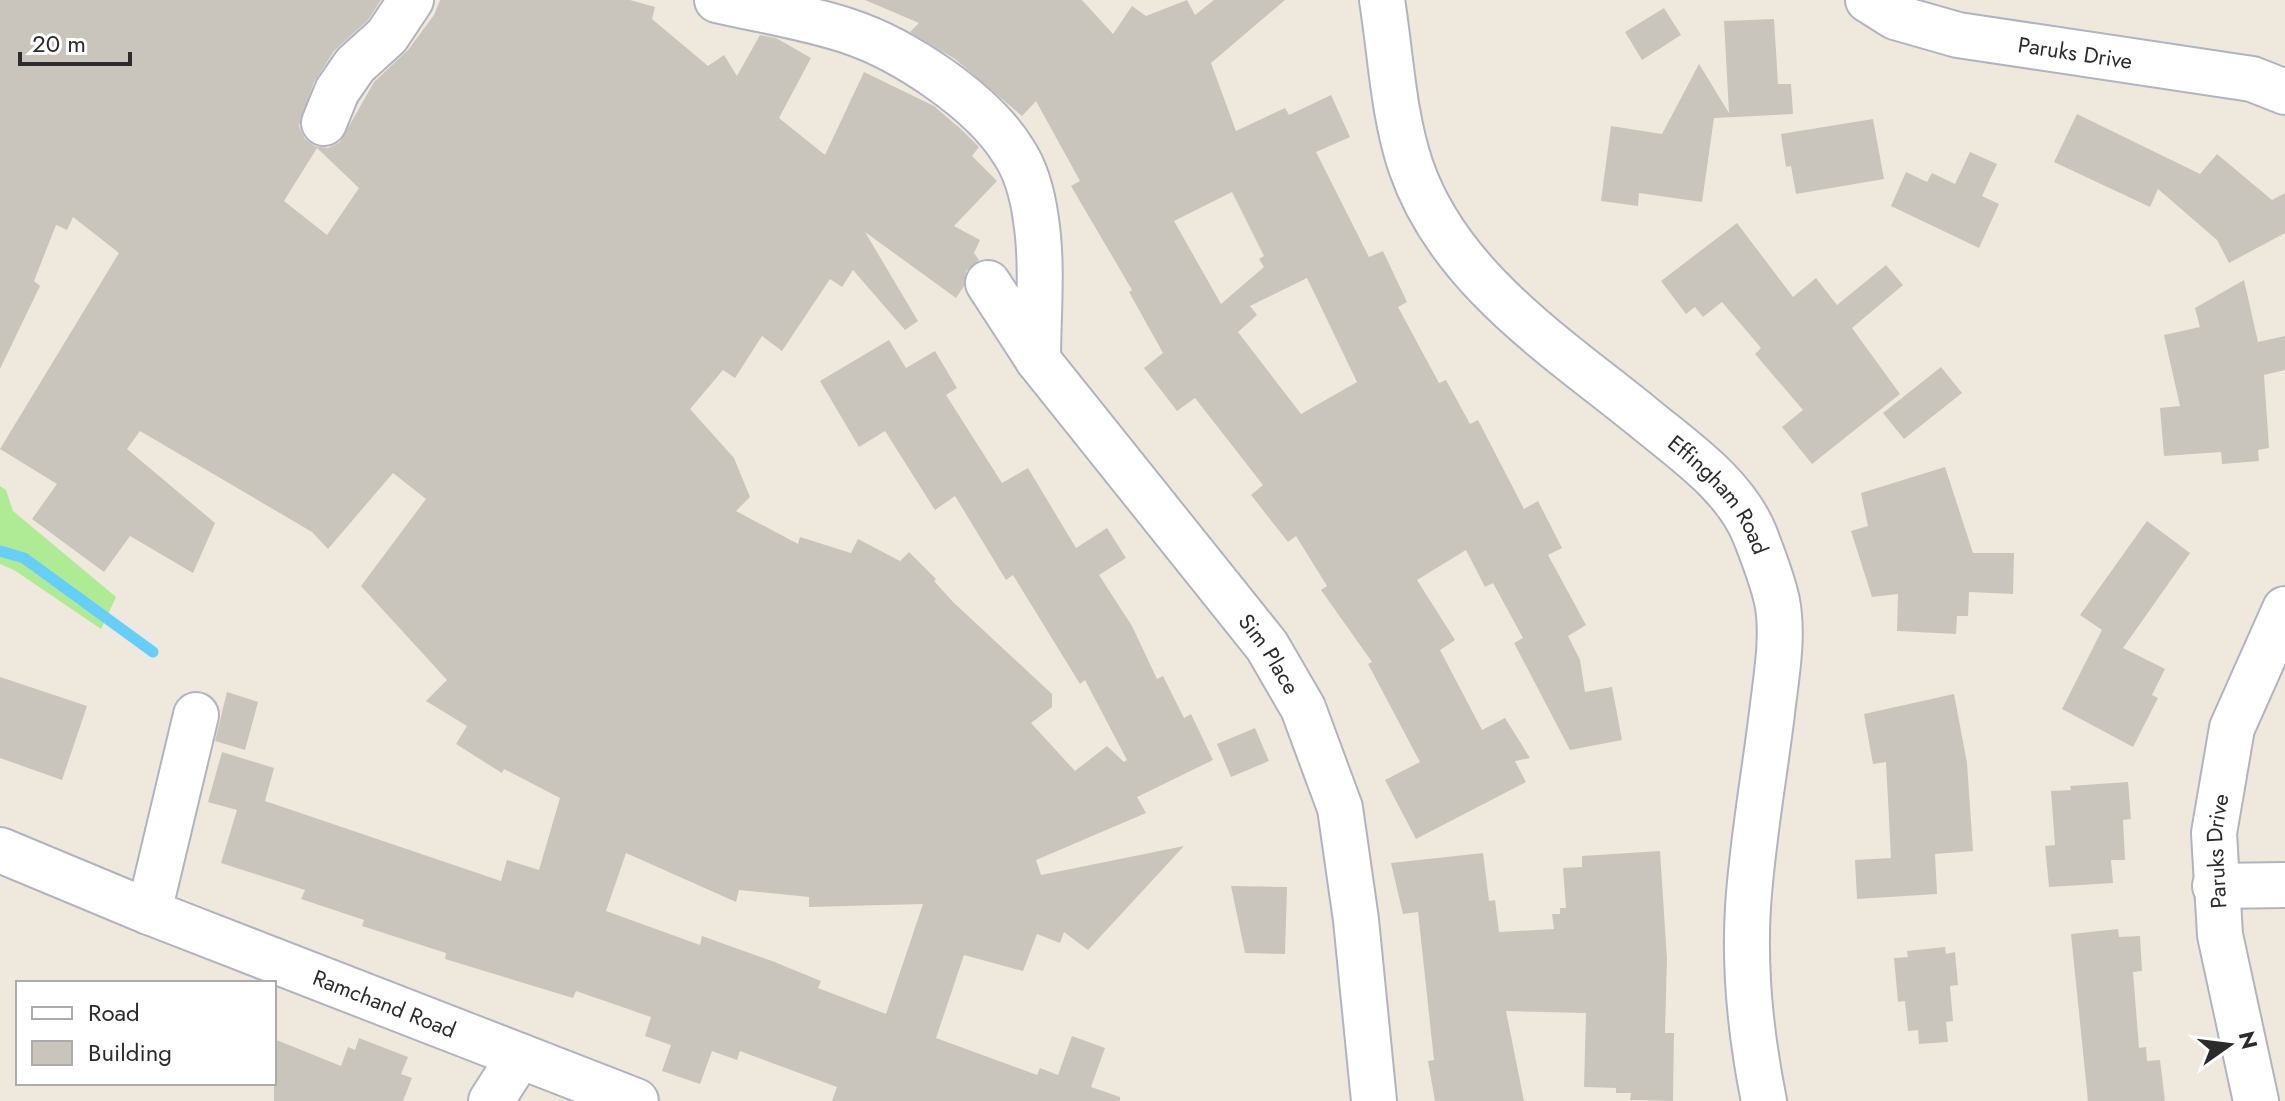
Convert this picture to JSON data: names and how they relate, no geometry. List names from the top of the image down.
{
  "streets": {
    "street": [
      "Paruks Drive",
      "Effingham Road",
      "Sim Place",
      "Ramchand Road"
    ]
  },
  "legend": ["Road", "Building"],
  "scale_bar": "20 m",
  "north": "right"
}
